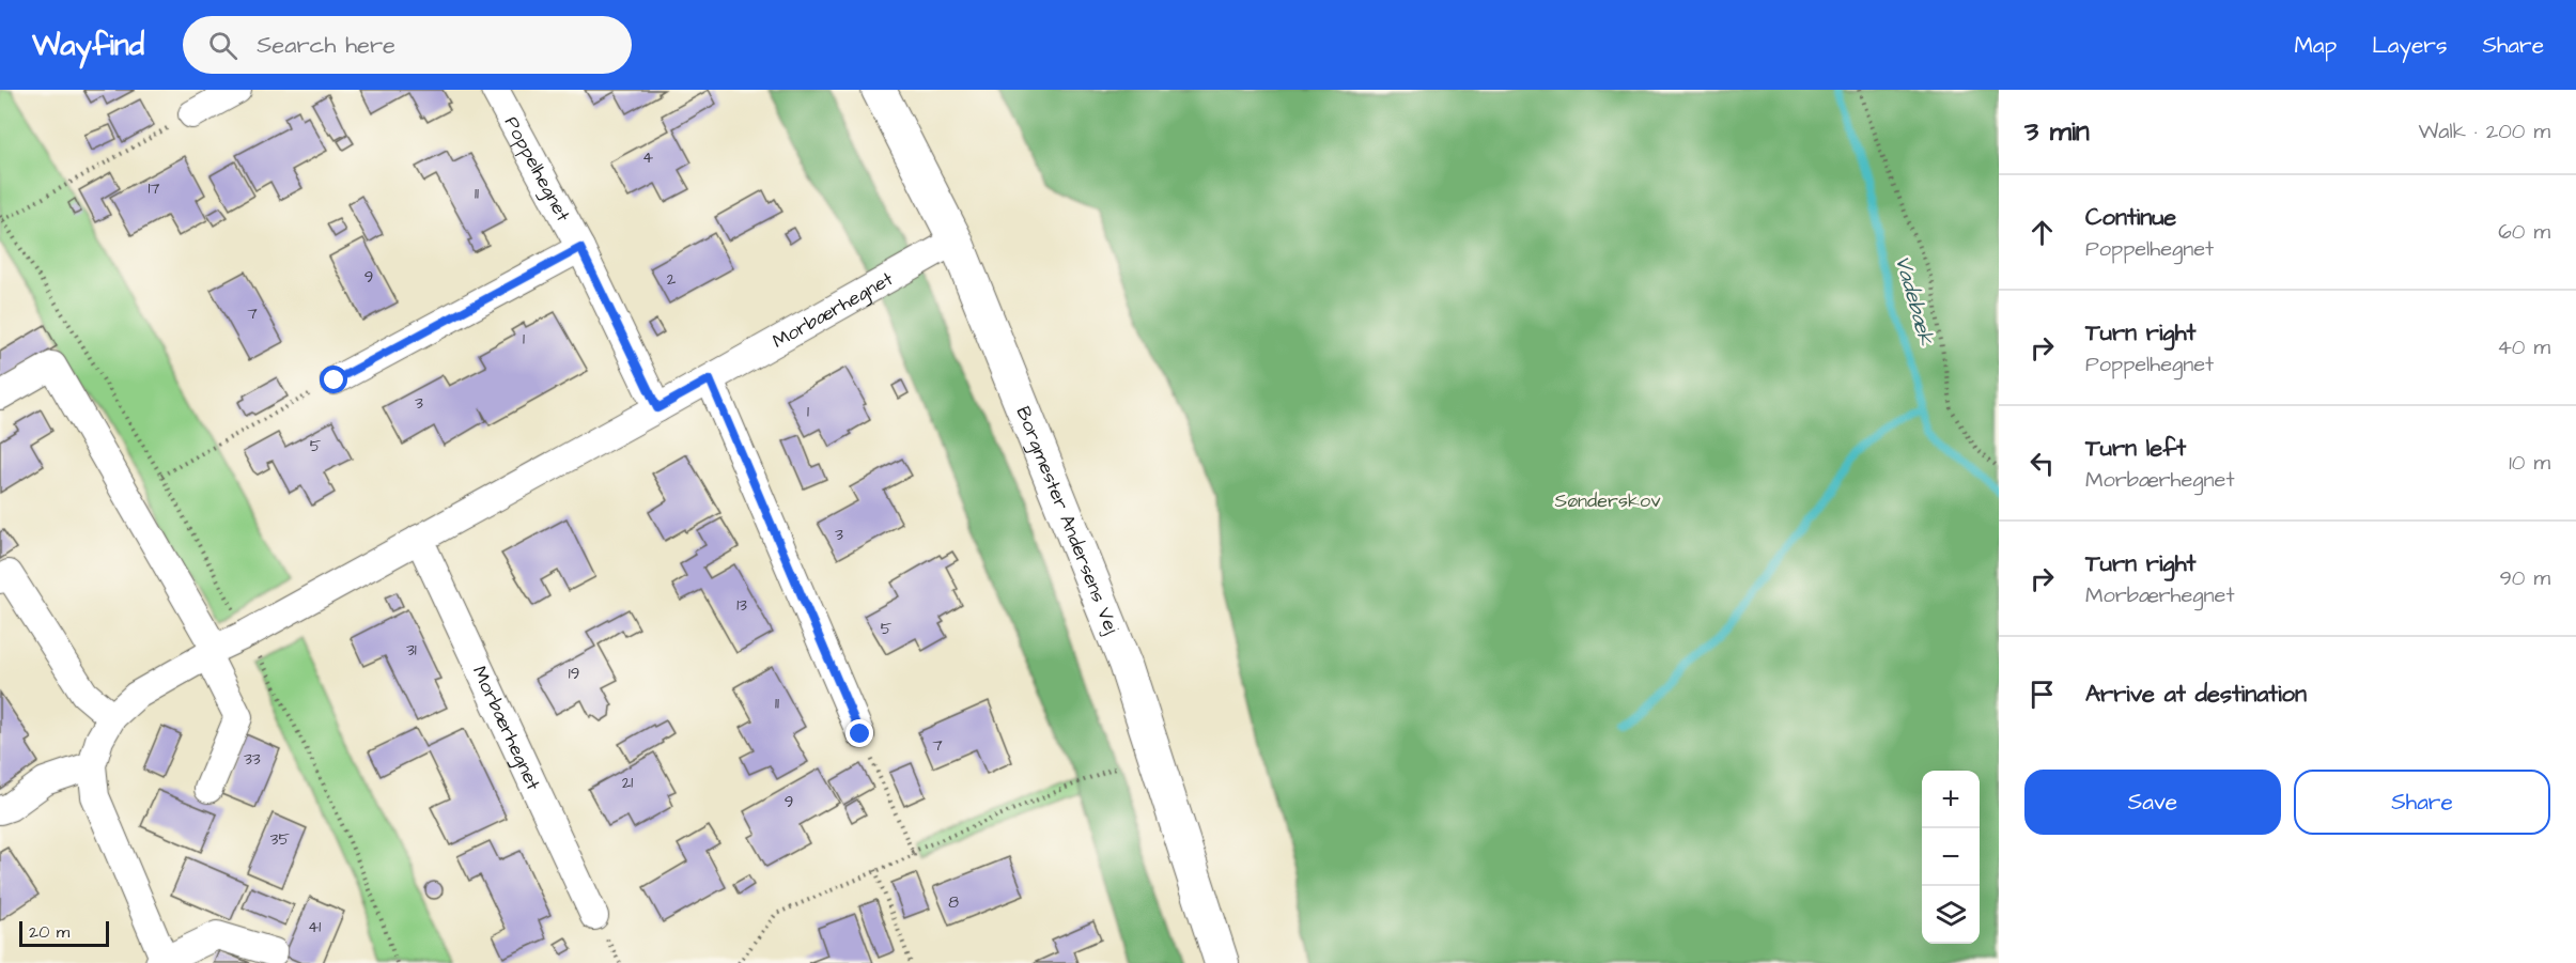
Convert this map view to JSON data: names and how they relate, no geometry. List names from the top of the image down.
{
  "streets": {
    "street": ["Poppelhegnet", "Morbærhegnet", "Borgmester Andersens Vej"]
  },
  "crossings": [
    ["Poppelhegnet", "Morbærhegnet"],
    ["Morbærhegnet", "Borgmester Andersens Vej"]
  ],
  "water": ["Vadebæk"],
  "parks": ["Sønderskov"],
  "house_numbers": [
    "4",
    "17",
    "11",
    "9",
    "2",
    "7",
    "1",
    "3",
    "1",
    "5",
    "3",
    "13",
    "5",
    "31",
    "19",
    "11",
    "7",
    "33",
    "21",
    "9",
    "35",
    "8",
    "41"
  ],
  "scale_bar": "20 m",
  "page": {
    "header": "Wayfind",
    "search": "Search here",
    "nav": ["Map", "Layers", "Share"],
    "heading": ["3 min", "Walk · 200 m"],
    "list": [
      ["Continue", "Poppelhegnet", "60 m"],
      ["Turn right", "Poppelhegnet", "40 m"],
      ["Turn left", "Morbærhegnet", "10 m"],
      ["Turn right", "Morbærhegnet", "90 m"],
      "Arrive at destination"
    ],
    "buttons": ["Save", "Share"],
    "map_buttons": ["+", "−"],
    "scale": "20 m"
  }
}
